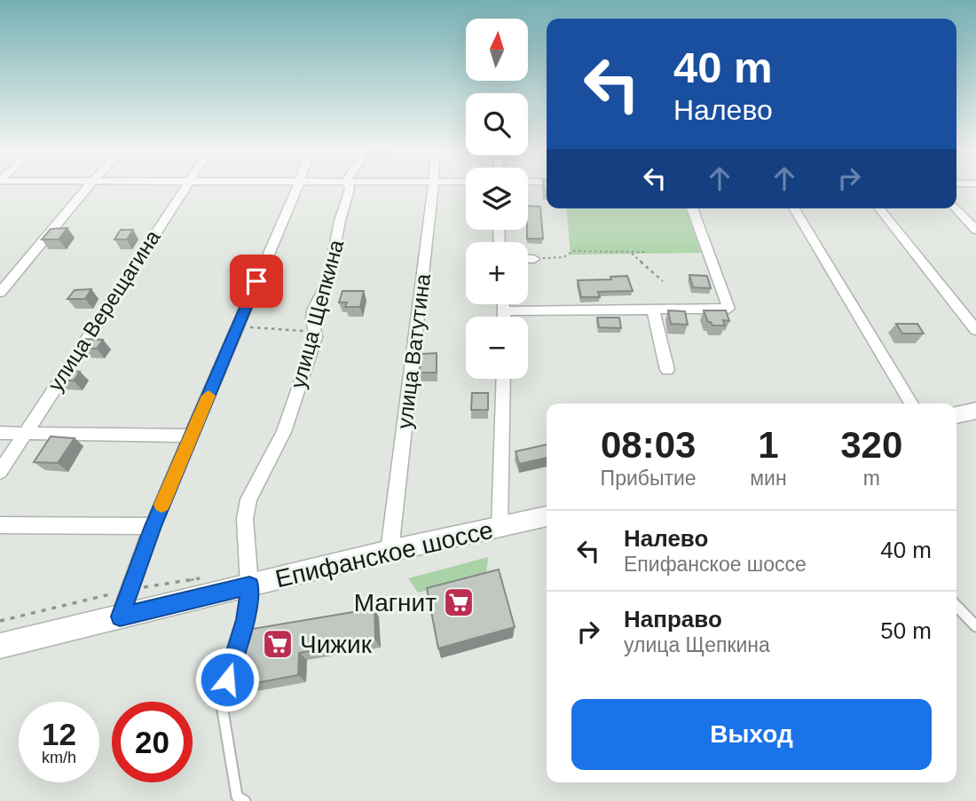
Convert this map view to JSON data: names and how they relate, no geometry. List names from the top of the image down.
{
  "streets": {
    "main road": ["Епифанское шоссе"],
    "street": ["улица Верещагина", "улица Щепкина", "улица Ватутина"]
  },
  "crossings": [
    ["улица Щепкина", "Епифанское шоссе"],
    ["улица Ватутина", "Епифанское шоссе"]
  ],
  "places": {
    "supermarket": ["Магнит", "Чижик"]
  },
  "north": "top",
  "page": {
    "map_buttons": ["+", "−"],
    "turn": ["40 m", "Налево"],
    "eta": [
      "08:03",
      "Прибытие",
      "1",
      "мин",
      "320",
      "m"
    ],
    "list": [
      {
        "name": "Налево",
        "note": "Епифанское шоссе",
        "value": "40 m"
      },
      {
        "name": "Направо",
        "note": "улица Щепкина",
        "value": "50 m"
      }
    ],
    "buttons": "Выход",
    "speed": "12 km/h",
    "limit": "20"
  }
}
